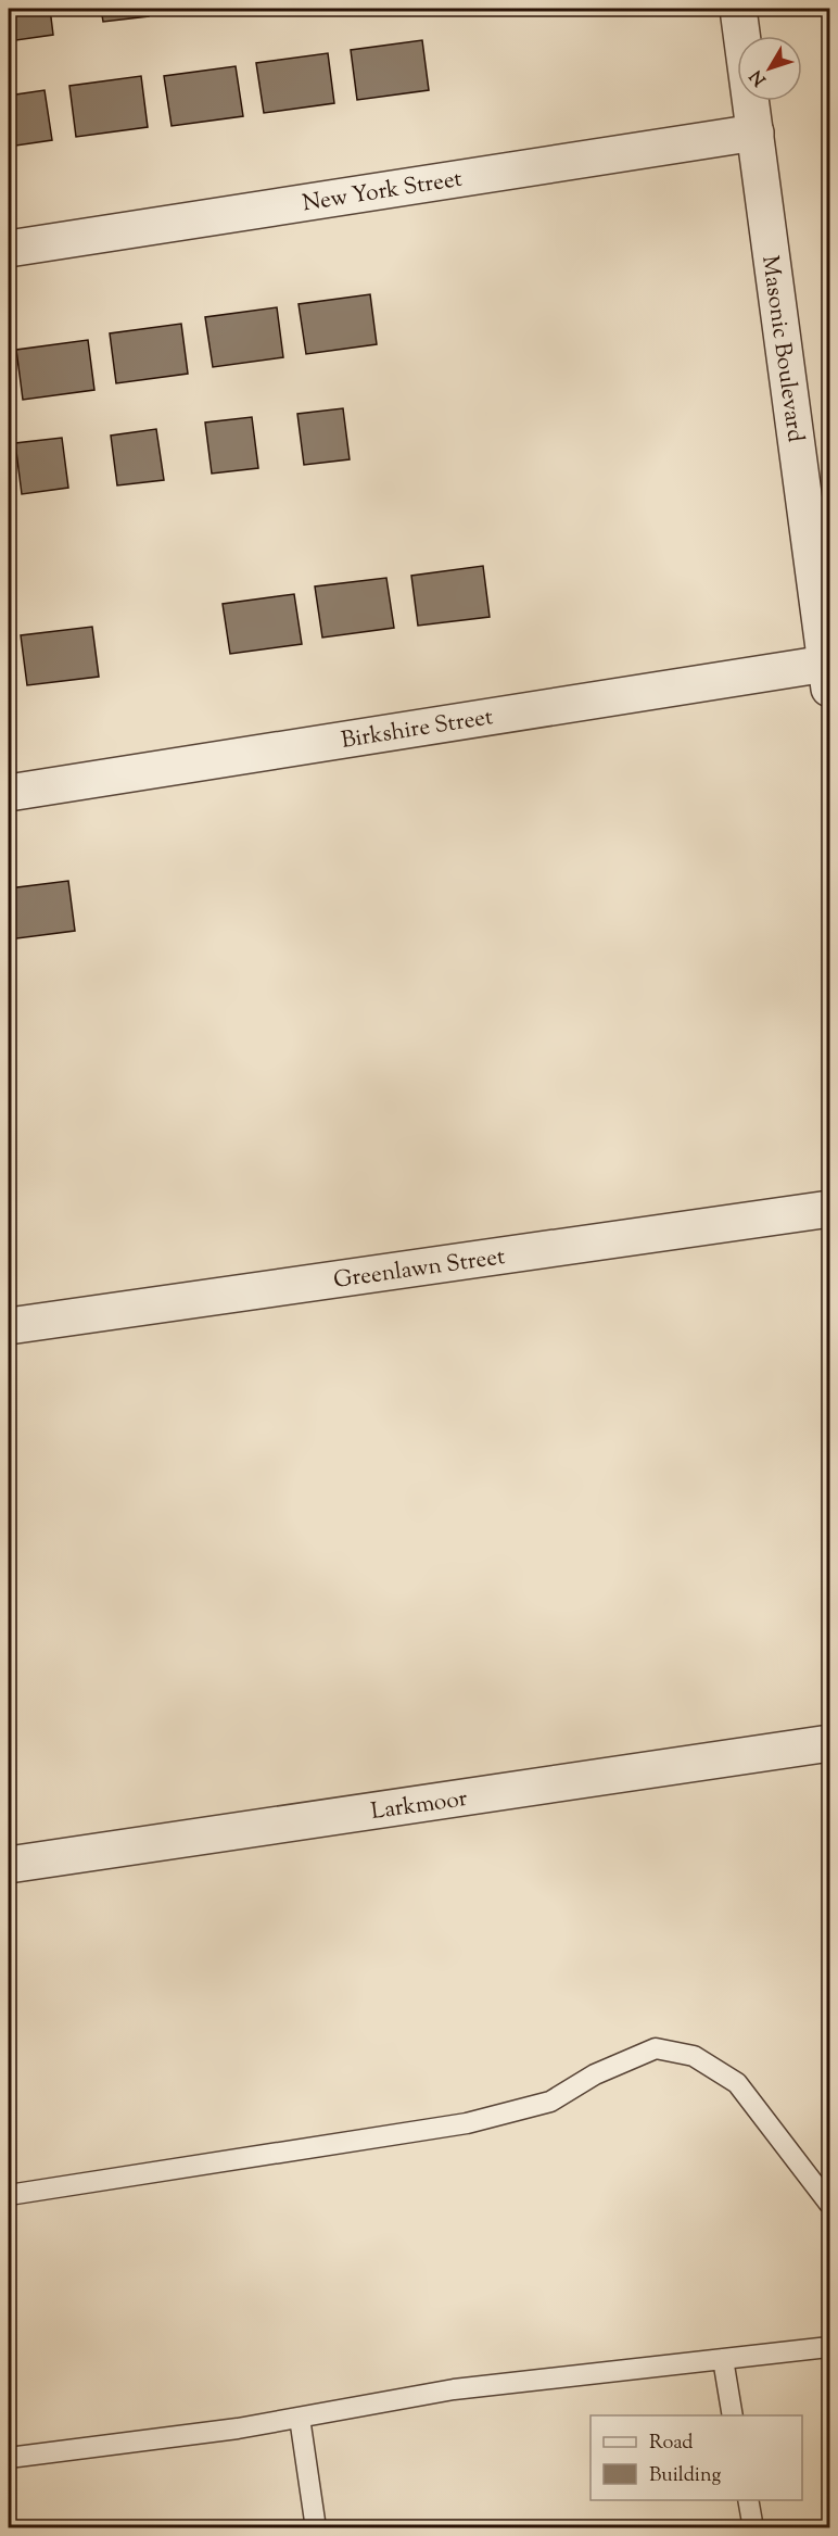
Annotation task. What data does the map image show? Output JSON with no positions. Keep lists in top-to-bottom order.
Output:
{
  "streets": {
    "street": [
      "New York Street",
      "Masonic Boulevard",
      "Birkshire Street",
      "Greenlawn Street",
      "Larkmoor"
    ]
  },
  "crossings": [
    ["New York Street", "Masonic Boulevard"],
    ["Masonic Boulevard", "Birkshire Street"]
  ],
  "legend": ["Road", "Building"],
  "north": "bottom left"
}
